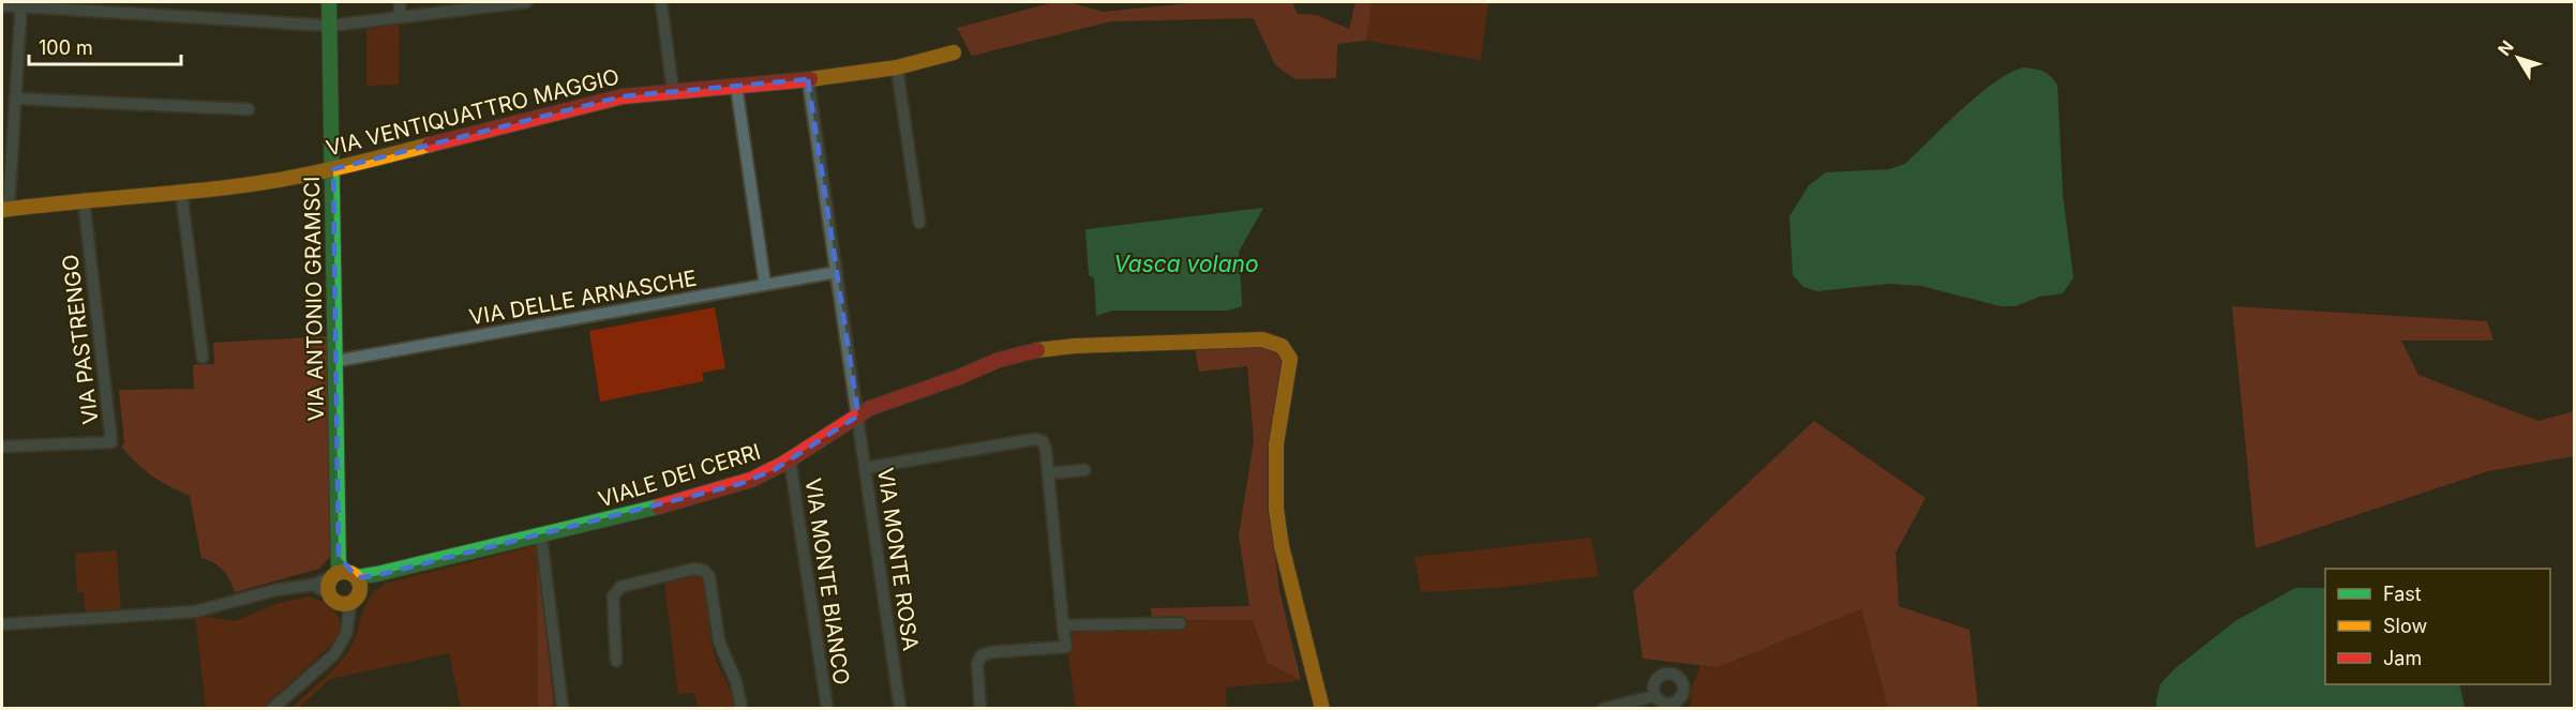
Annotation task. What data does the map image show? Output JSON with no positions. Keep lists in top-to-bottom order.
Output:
{
  "streets": {
    "street": [
      "VIA VENTIQUATTRO MAGGIO",
      "VIA DELLE ARNASCHE",
      "VIA ANTONIO GRAMSCI",
      "VIA PASTRENGO",
      "VIALE DEI CERRI",
      "VIA MONTE ROSA",
      "VIA MONTE BIANCO"
    ]
  },
  "crossings": [
    ["VIA VENTIQUATTRO MAGGIO", "VIA ANTONIO GRAMSCI"],
    ["VIA VENTIQUATTRO MAGGIO", "VIA PASTRENGO"],
    ["VIA VENTIQUATTRO MAGGIO", "VIA MONTE ROSA"],
    ["VIA DELLE ARNASCHE", "VIA ANTONIO GRAMSCI"],
    ["VIA DELLE ARNASCHE", "VIA MONTE ROSA"],
    ["VIA ANTONIO GRAMSCI", "VIALE DEI CERRI"],
    ["VIALE DEI CERRI", "VIA MONTE ROSA"],
    ["VIALE DEI CERRI", "VIA MONTE BIANCO"]
  ],
  "water": ["Vasca volano"],
  "legend": ["Fast", "Slow", "Jam"],
  "scale_bar": "100 m",
  "north": "top left"
}
